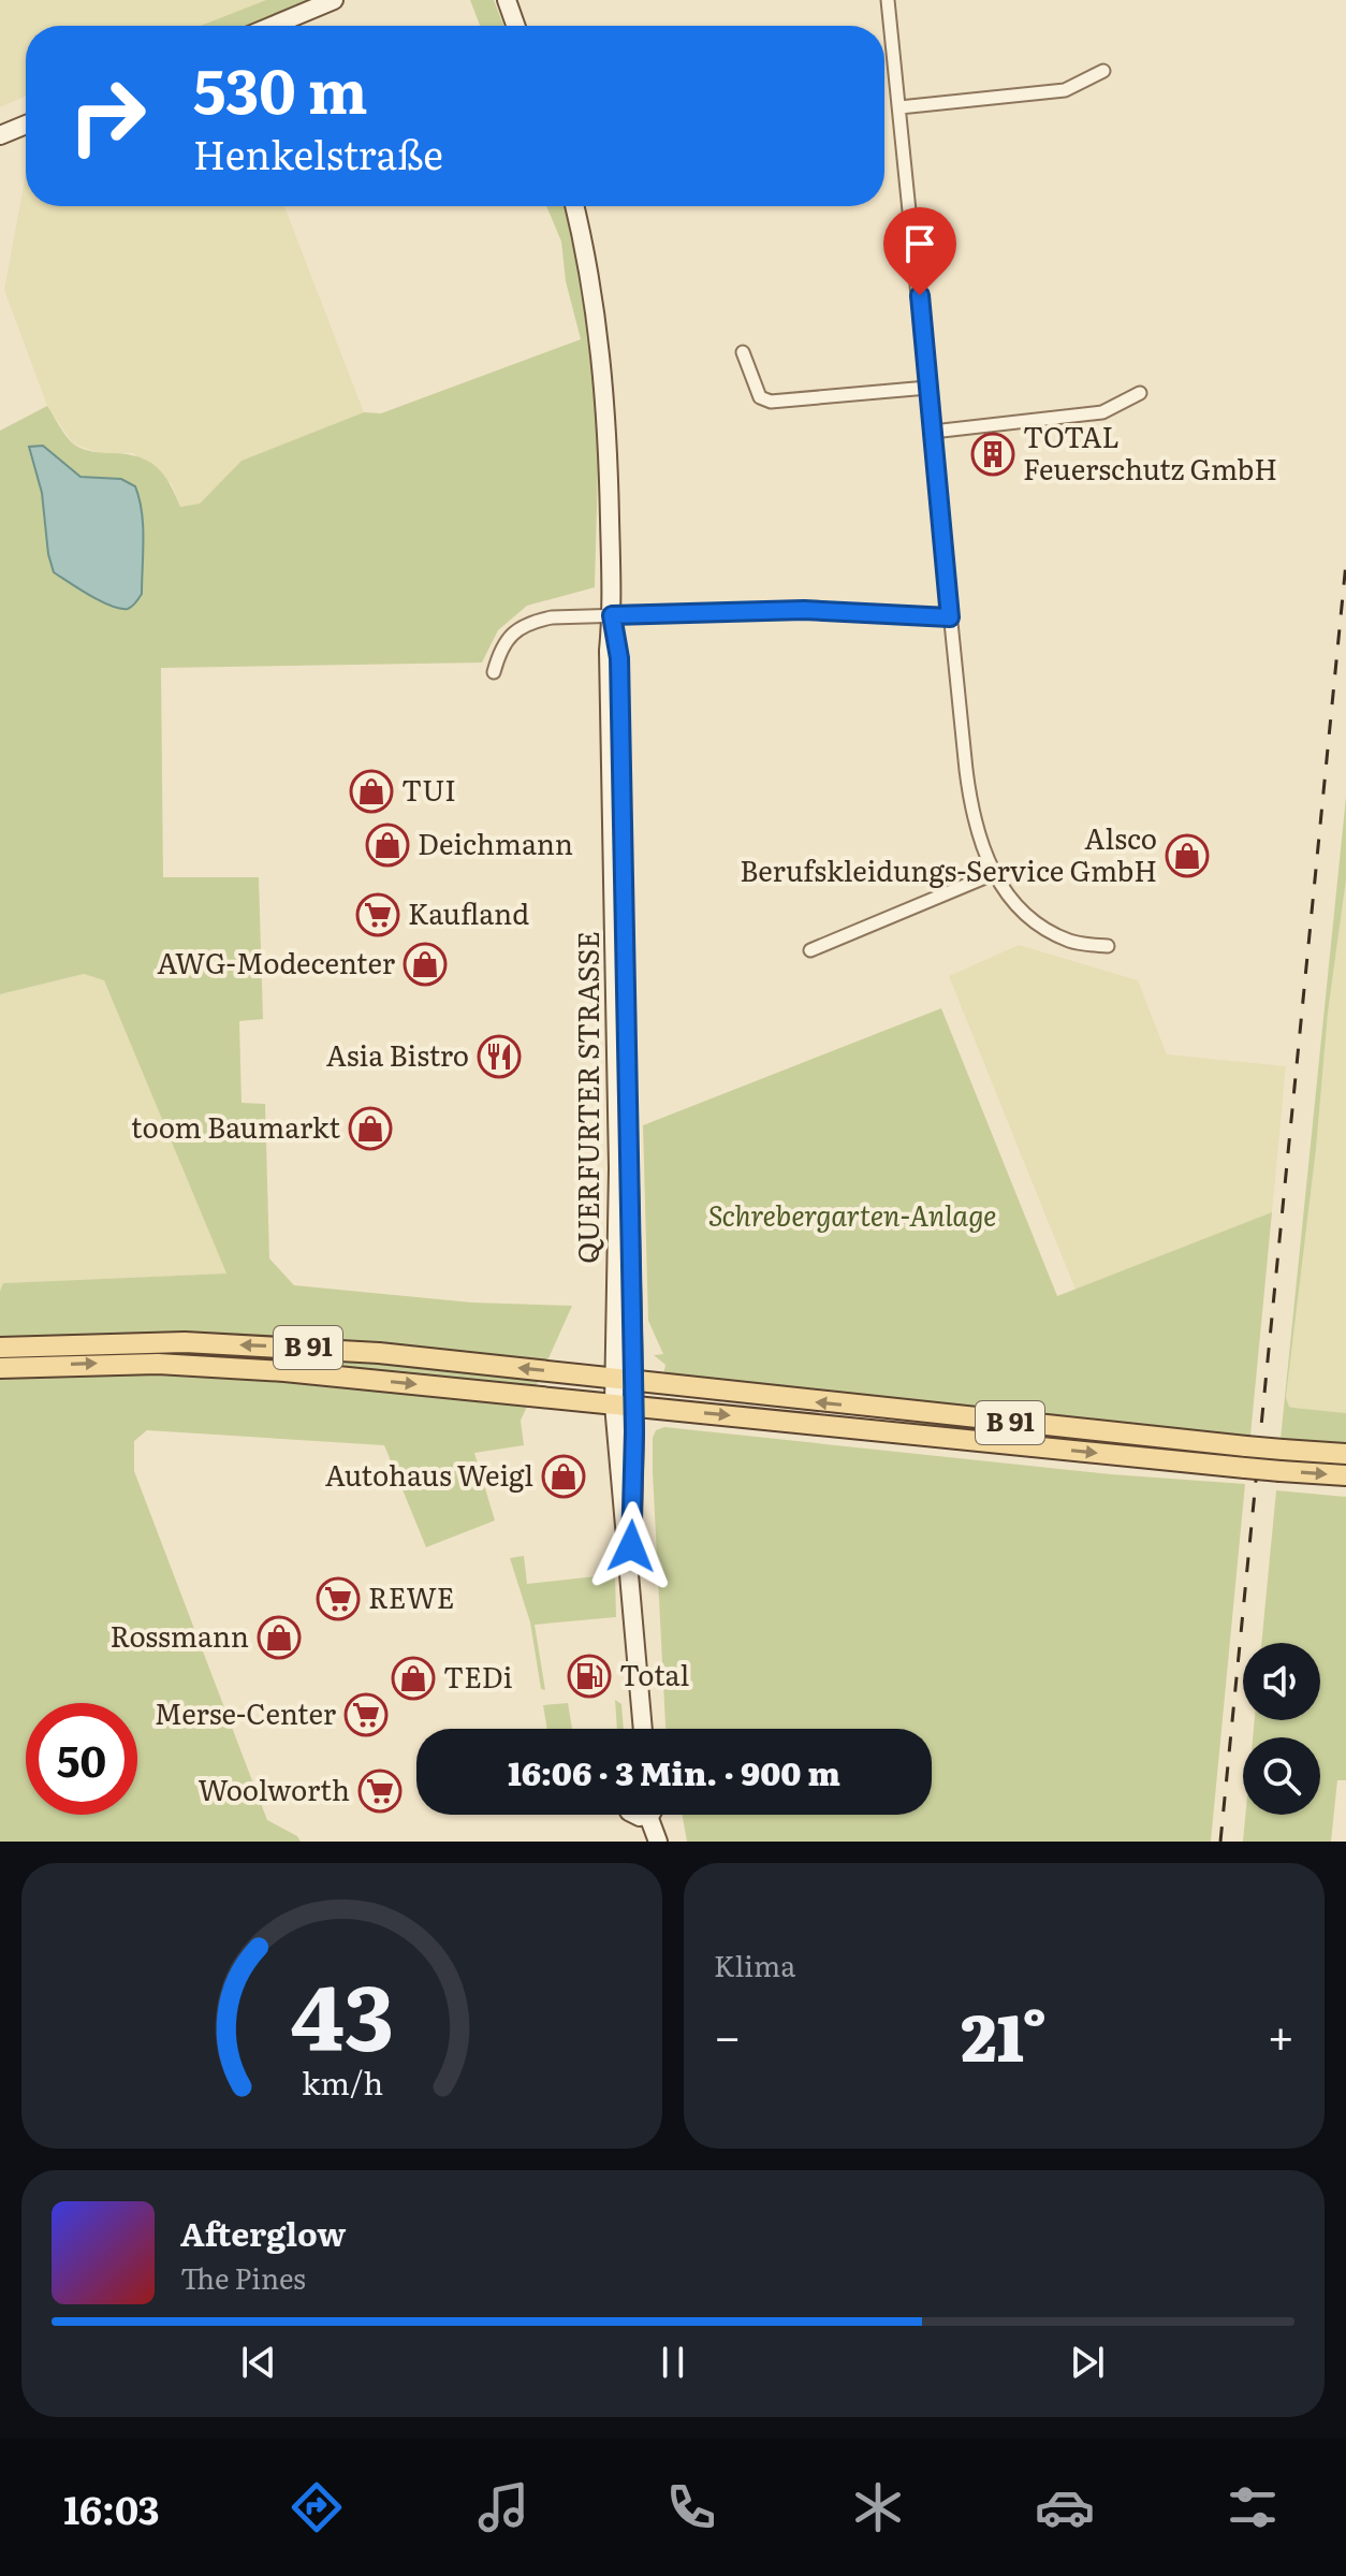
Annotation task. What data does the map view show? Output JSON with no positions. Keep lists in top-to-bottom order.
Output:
{
  "streets": {
    "main road": ["QUERFURTER STRASSE", "B 91"]
  },
  "crossings": [
    ["QUERFURTER STRASSE", "B 91"]
  ],
  "parks": ["Schrebergarten-Anlage"],
  "places": {
    "building": ["TOTAL Feuerschutz GmbH"],
    "shop": [
      "TUI",
      "Deichmann",
      "Alsco Berufskleidungs-Service GmbH",
      "AWG-Modecenter",
      "toom Baumarkt",
      "Autohaus Weigl",
      "Rossmann",
      "TEDi"
    ],
    "supermarket": [
      "Kaufland",
      "REWE",
      "Merse-Center",
      "Woolworth"
    ],
    "restaurant": ["Asia Bistro"],
    "fuel station": ["Total"]
  },
  "page": {
    "turn": ["530 m", "Henkelstraße"],
    "limit": "50",
    "trip": "16:06 · 3 Min. · 900 m",
    "tile": "Klima",
    "heat": ["−", "21°", "+"],
    "song": ["Afterglow", "The Pines"],
    "tabs": "16:03",
    "gauge": ["43", "km/h"]
  }
}
